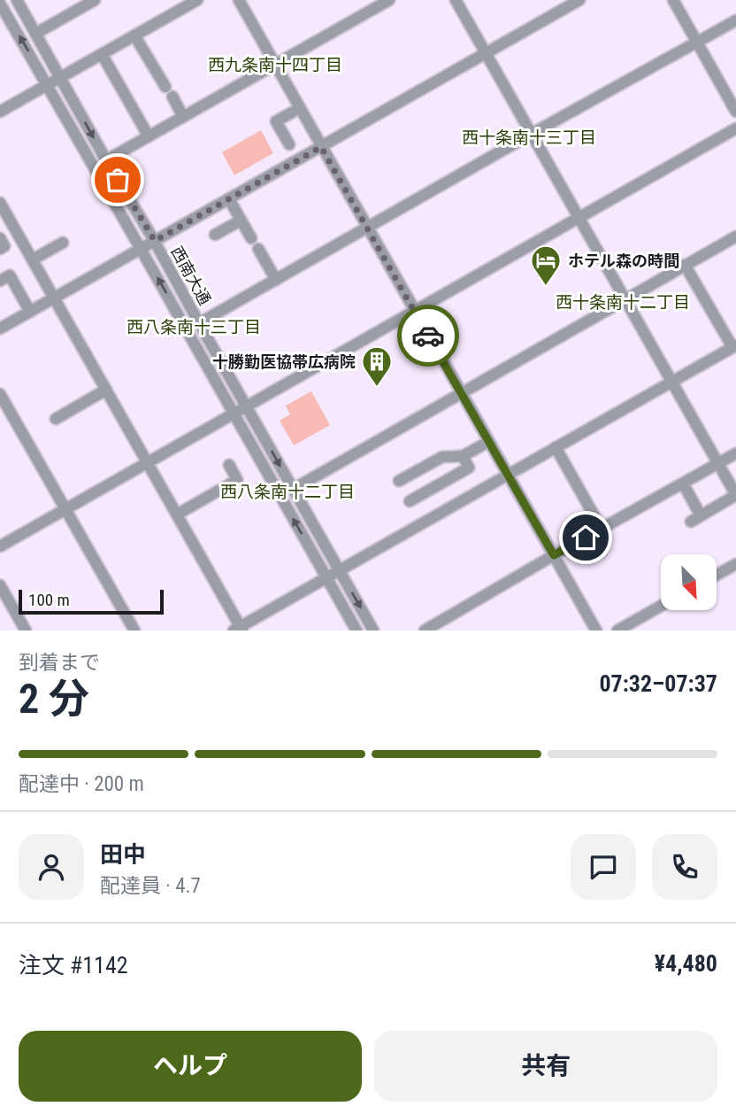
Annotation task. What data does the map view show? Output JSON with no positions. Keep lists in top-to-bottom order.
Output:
{
  "streets": {
    "street": ["西南大通"]
  },
  "districts": [
    "西九条南十四丁目",
    "西十条南十三丁目",
    "西十条南十二丁目",
    "西八条南十三丁目",
    "西八条南十二丁目"
  ],
  "places": {
    "hotel": ["ホテル森の時間"],
    "building": ["十勝勤医協帯広病院"]
  },
  "scale_bar": "100 m",
  "north": "bottom right",
  "page": {
    "scale": "100 m",
    "heading": ["2 分", "到着まで", "07:32–07:37"],
    "panel": [
      "田中",
      "配達員 · 4.7",
      "注文 #1142",
      "¥4,480"
    ],
    "bar": "配達中 · 200 m",
    "buttons": ["ヘルプ", "共有"]
  }
}
